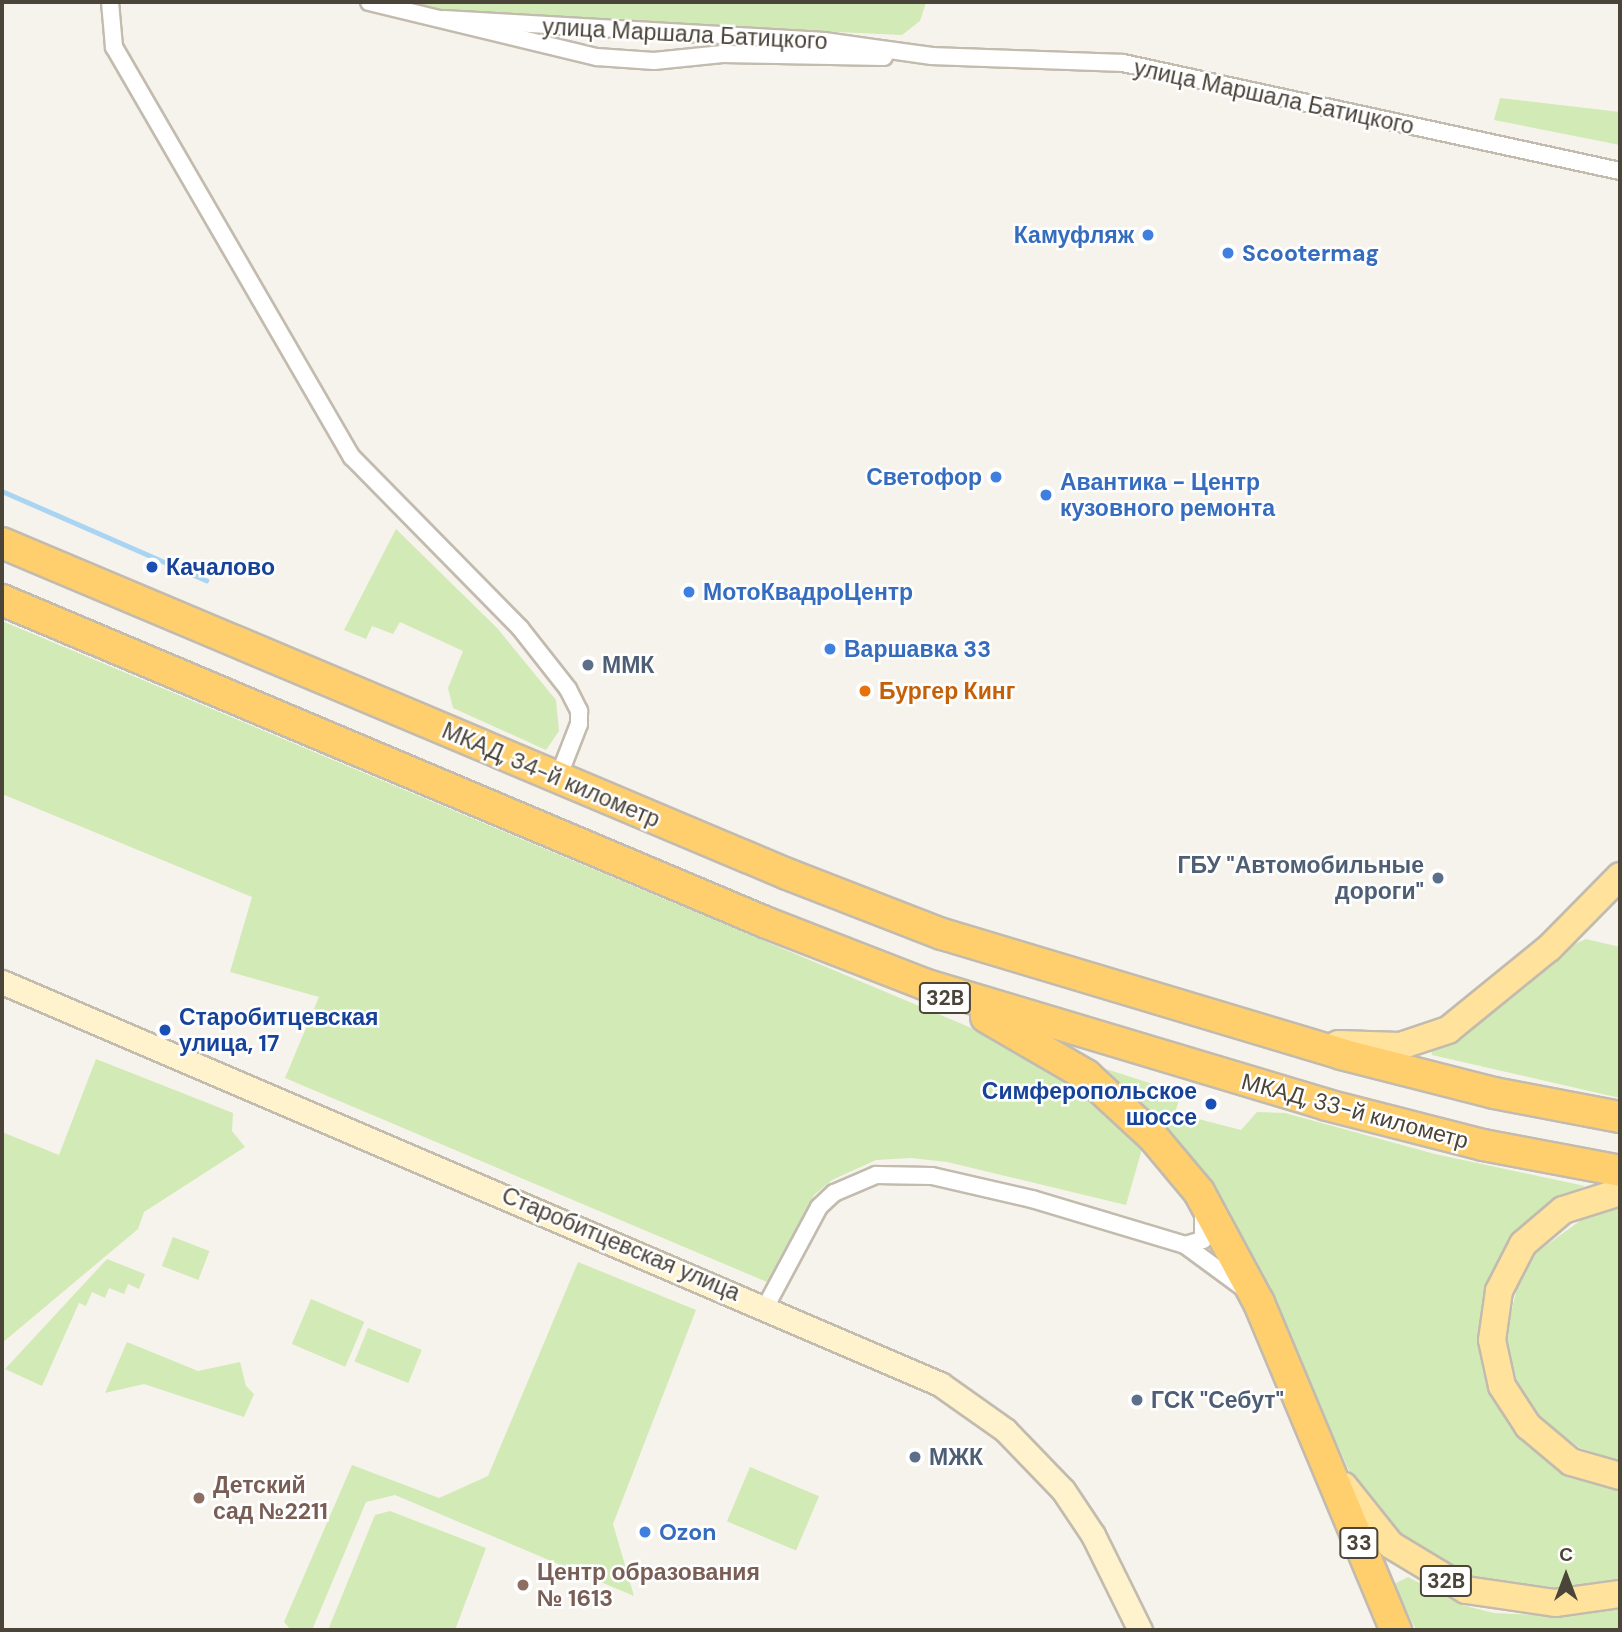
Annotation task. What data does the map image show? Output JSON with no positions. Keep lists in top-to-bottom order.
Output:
{
  "streets": {
    "highway": [
      "МКАД, 34-й километр",
      "32B",
      "МКАД, 33-й километр",
      "33"
    ],
    "street": ["улица Маршала Батицкого", "Старобитцевская улица"]
  },
  "crossings": [
    ["32B", "МКАД, 33-й километр"],
    ["32B", "33"]
  ],
  "places": [
    "Камуфляж",
    "Scootermag",
    "Светофор",
    "Авантика - Центр кузовного ремонта",
    "Качалово",
    "МотоКвадроЦентр",
    "Варшавка 33",
    "ММК",
    "Бургер Кинг",
    "ГБУ \"Автомобильные дороги\"",
    "Старобитцевская улица, 17",
    "Симферопольское шоссе",
    "ГСК \"Себут\"",
    "МЖК",
    "Детский сад №2211",
    "Ozon",
    "Центр образования № 1613"
  ],
  "north": "top"
}
